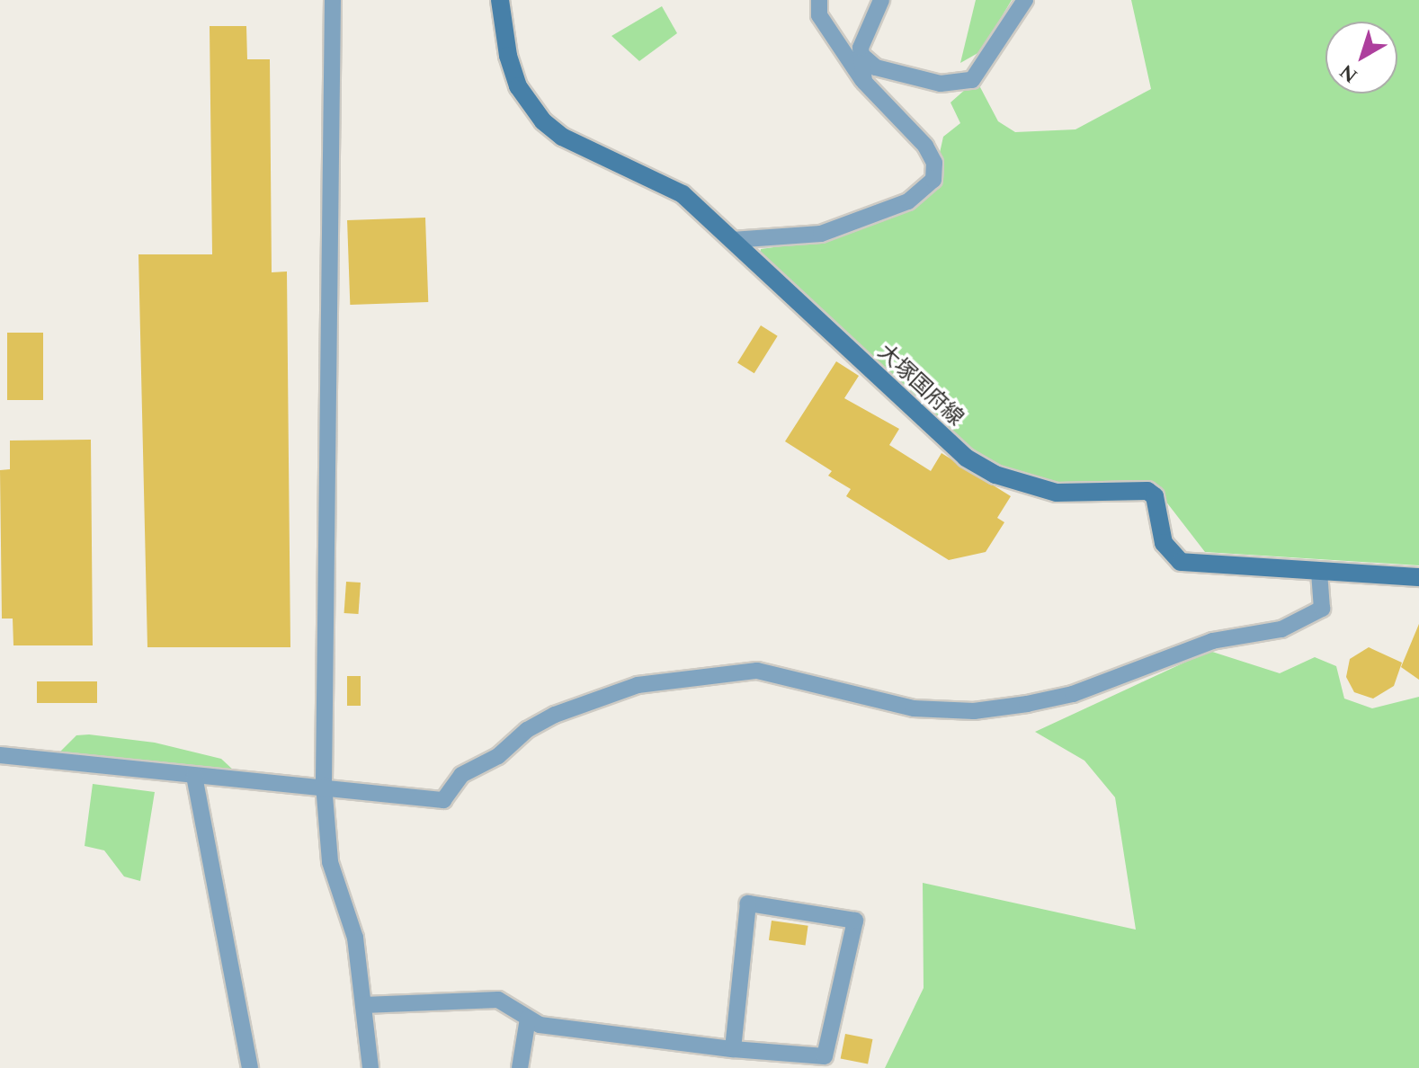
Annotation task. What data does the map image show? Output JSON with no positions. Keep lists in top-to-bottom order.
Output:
{
  "streets": {
    "main road": ["大塚国府線"]
  },
  "north": "bottom left"
}
